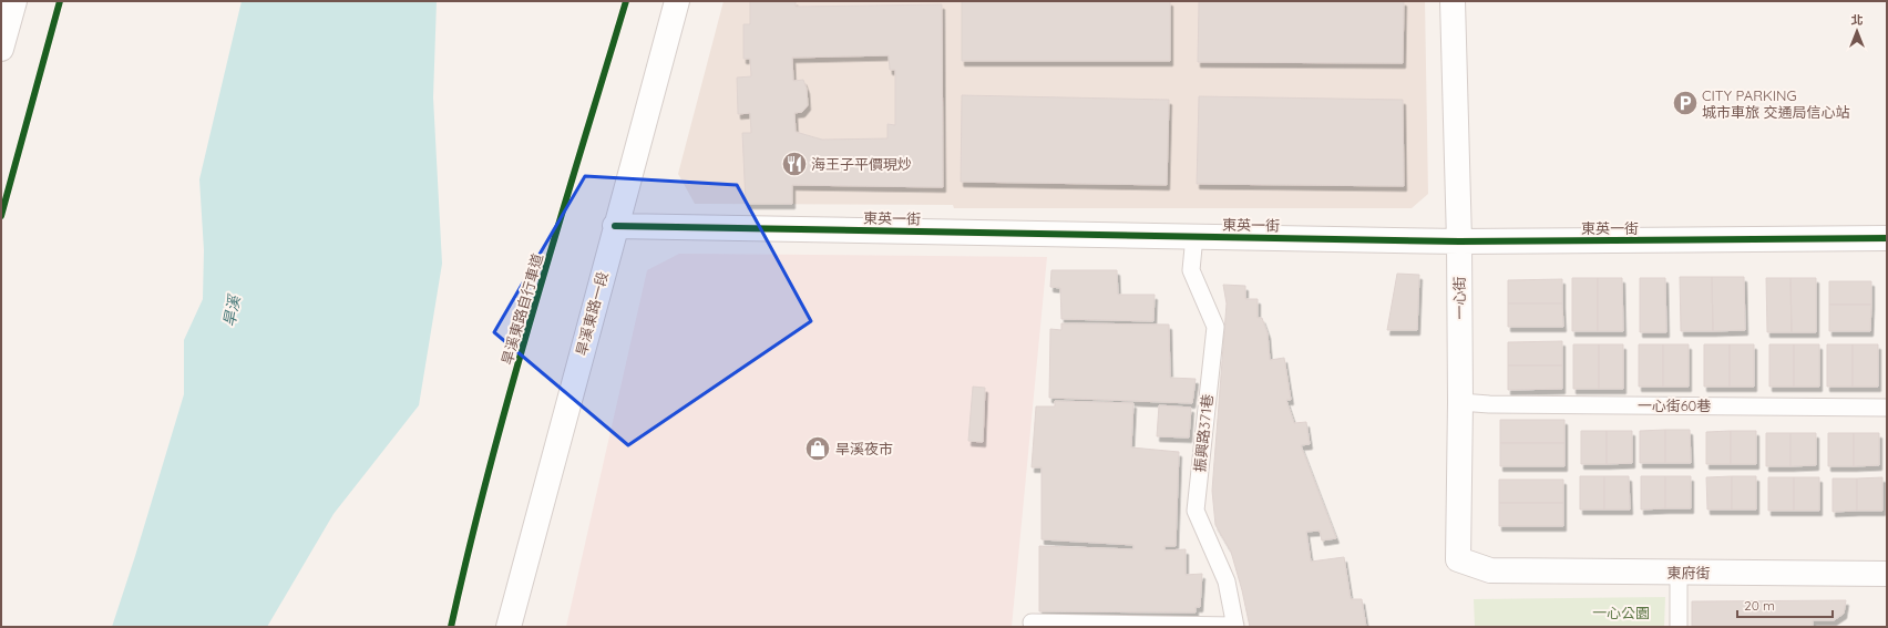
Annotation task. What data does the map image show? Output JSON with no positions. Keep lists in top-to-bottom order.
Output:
{
  "streets": {
    "street": [
      "東英一街",
      "一心街",
      "旱溪東路一段",
      "東府街"
    ],
    "lane": ["一心街60巷", "振興路371巷"],
    "cycle path": ["旱溪東路自行車道"]
  },
  "crossings": [
    ["東英一街", "一心街"],
    ["東英一街", "旱溪東路一段"],
    ["東英一街", "振興路371巷"],
    ["一心街", "一心街60巷"],
    ["一心街", "東府街"]
  ],
  "water": ["旱溪"],
  "parks": ["一心公園"],
  "places": {
    "parking": ["CITY PARKING 城市車旅 交通局信心站"],
    "restaurant": ["海王子平價現炒"],
    "shop": ["旱溪夜市"]
  },
  "scale_bar": "20 m",
  "north": "top"
}
